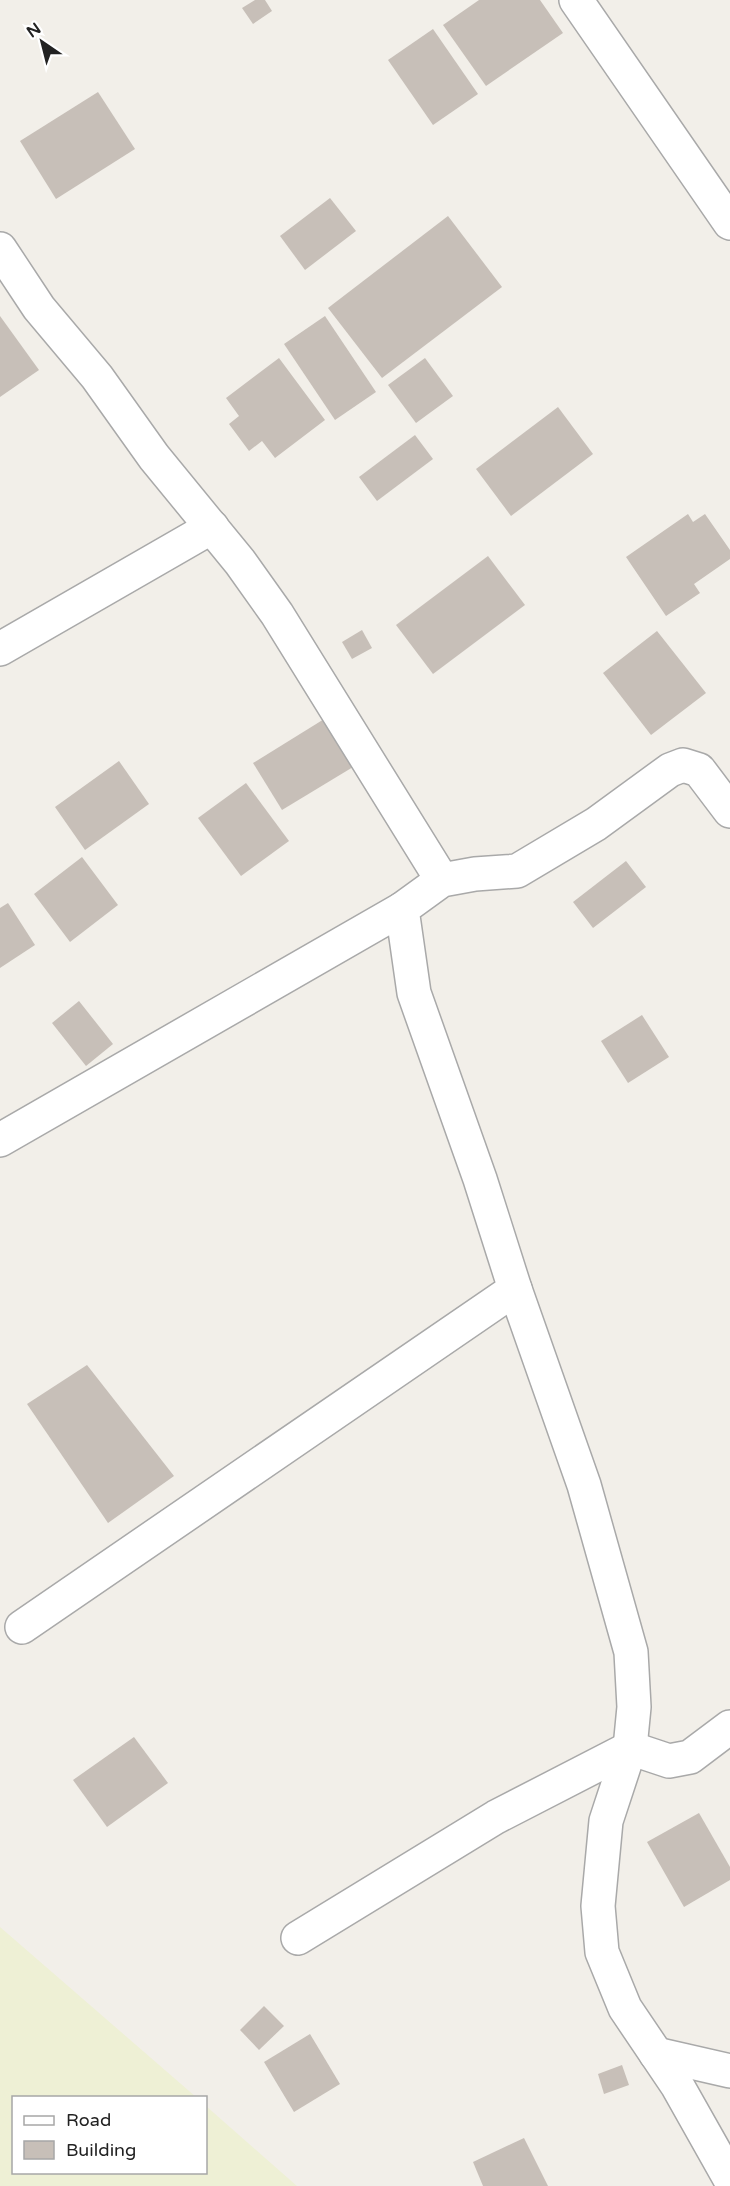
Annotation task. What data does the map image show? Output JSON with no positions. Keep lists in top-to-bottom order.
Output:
{
  "legend": ["Road", "Building"],
  "north": "top left"
}
